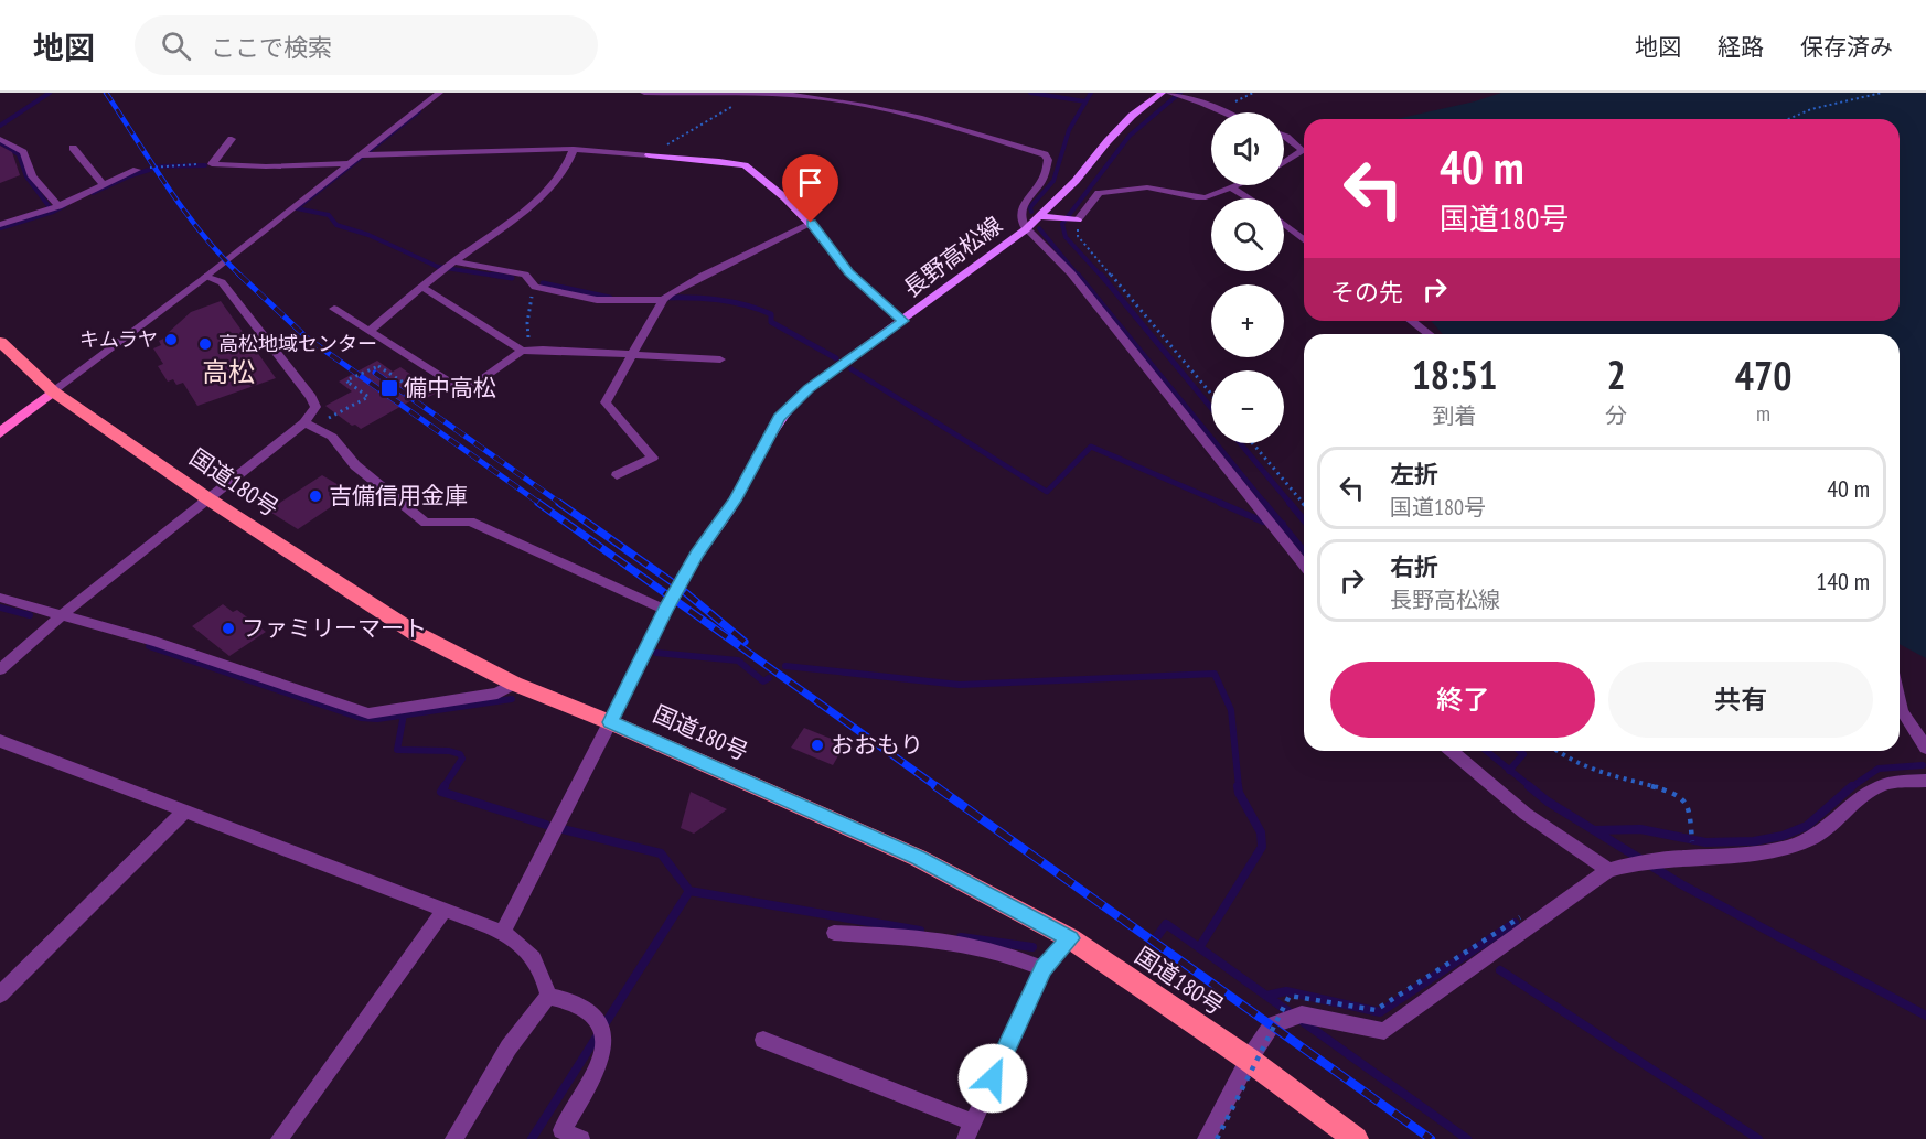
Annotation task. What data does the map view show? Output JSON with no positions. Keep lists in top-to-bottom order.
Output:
{
  "streets": {
    "highway": ["国道180号"],
    "main road": ["長野高松線"]
  },
  "crossings": [
    ["長野高松線", "国道180号"]
  ],
  "districts": ["高松"],
  "places": {
    "other": [
      "キムラヤ",
      "高松地域センター",
      "吉備信用金庫",
      "ファミリーマート",
      "おおもり"
    ],
    "transit": ["備中高松"]
  },
  "page": {
    "header": "地図",
    "search": "ここで検索",
    "nav": ["地図", "経路", "保存済み"],
    "map_buttons": ["+", "−"],
    "turn": ["40 m", "国道180号"],
    "then": "その先",
    "eta": [
      "18:51",
      "到着",
      "2",
      "分",
      "470",
      "m"
    ],
    "list": [
      {
        "name": "左折",
        "note": "国道180号",
        "value": "40 m"
      },
      {
        "name": "右折",
        "note": "長野高松線",
        "value": "140 m"
      }
    ],
    "buttons": ["終了", "共有"]
  }
}
